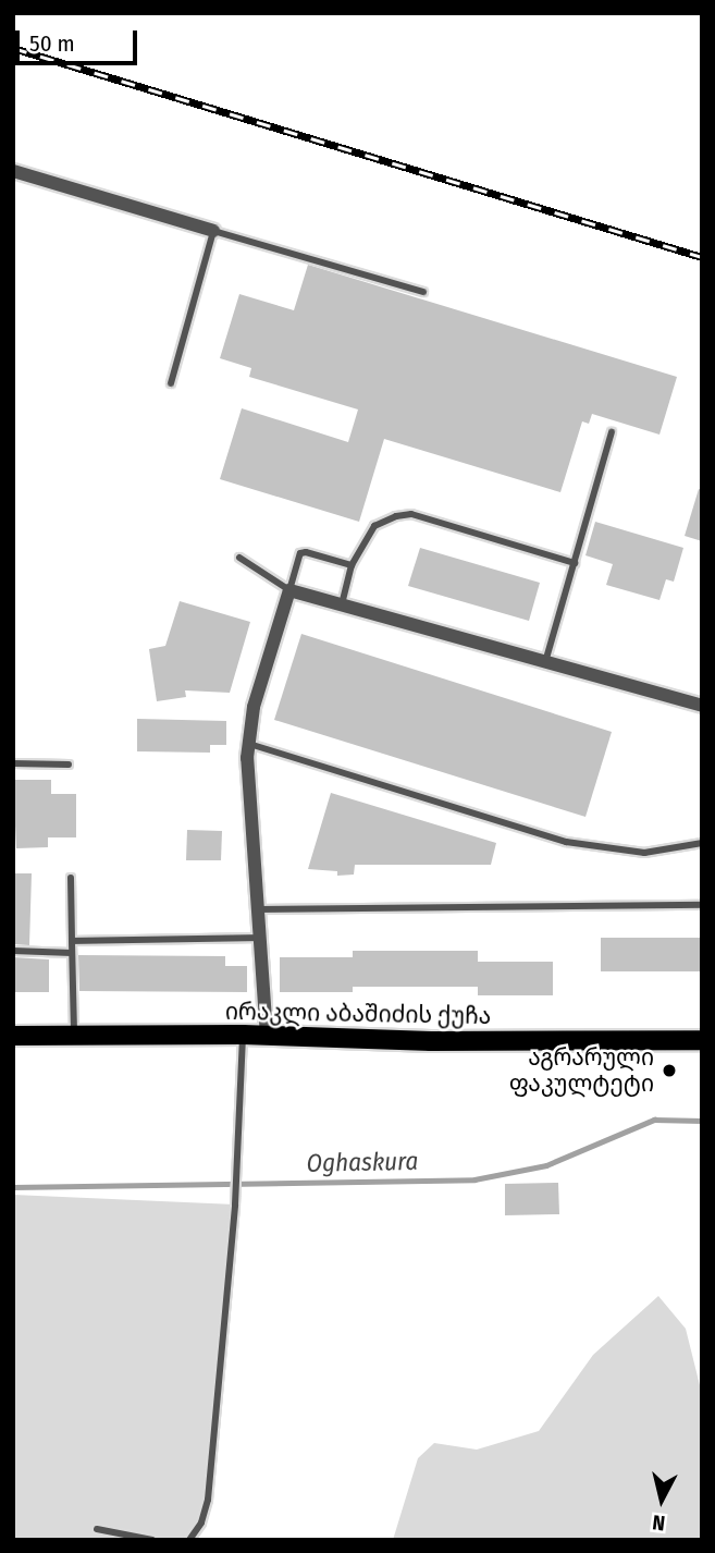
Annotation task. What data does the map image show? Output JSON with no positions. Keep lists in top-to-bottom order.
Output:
{
  "streets": {
    "main road": ["ირაკლი აბაშიძის ქუჩა"]
  },
  "water": ["Oghaskura"],
  "places": ["აგრარული ფაკულტეტი"],
  "scale_bar": "50 m",
  "north": "bottom"
}
